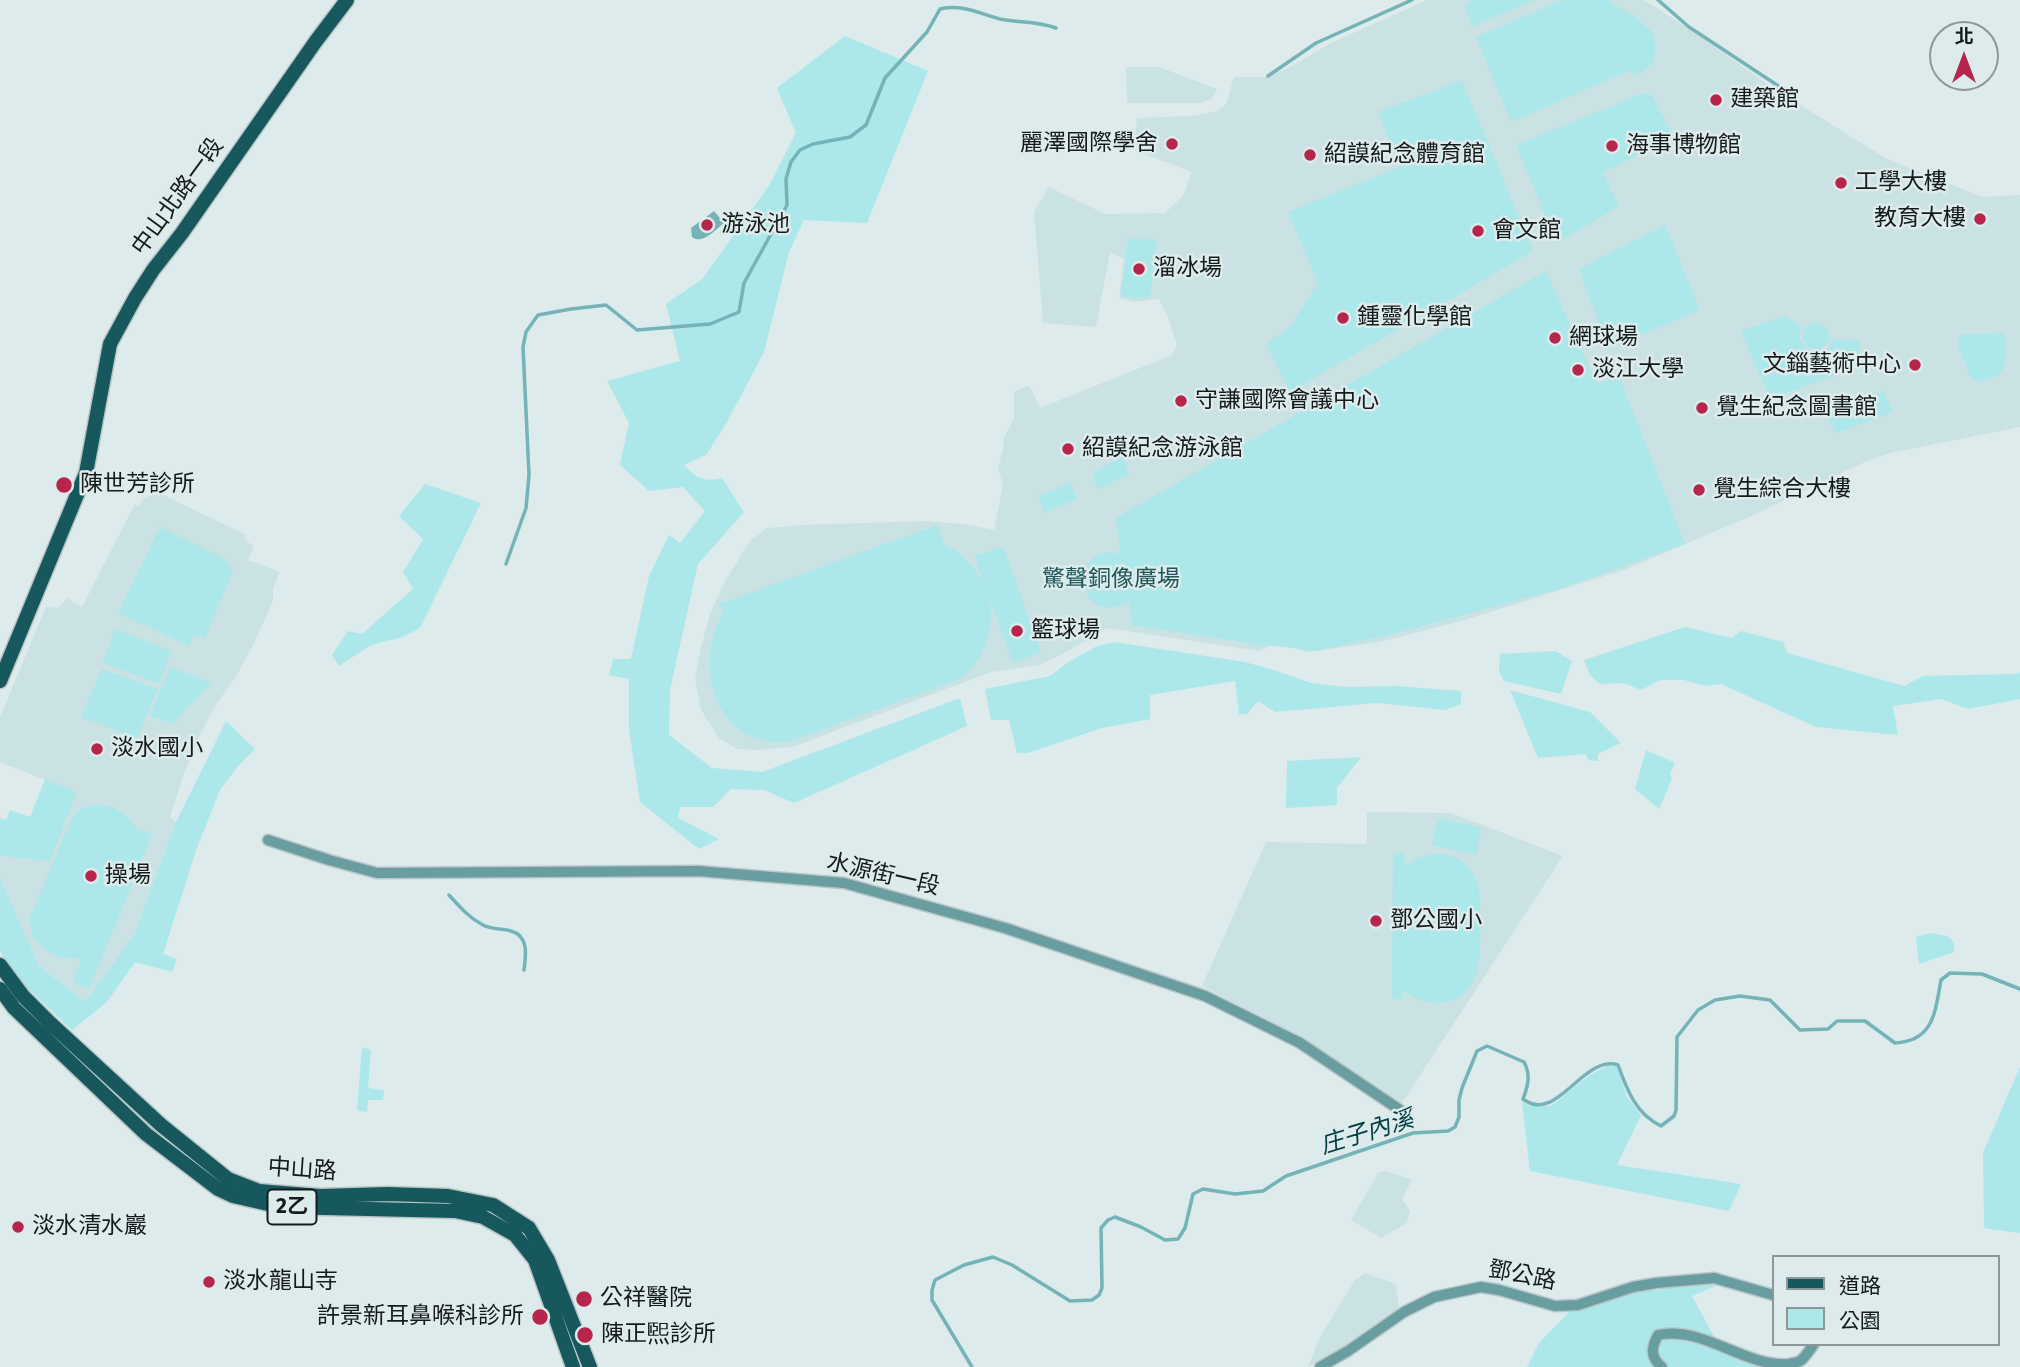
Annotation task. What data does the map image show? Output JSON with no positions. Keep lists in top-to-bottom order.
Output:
{
  "streets": {
    "main road": ["中山北路一段", "中山路", "2乙"],
    "street": ["水源街一段", "鄧公路"]
  },
  "water": ["庄子內溪"],
  "parks": ["驚聲銅像廣場"],
  "places": [
    "建築館",
    "麗澤國際學舍",
    "海事博物館",
    "紹謨紀念體育館",
    "工學大樓",
    "教育大樓",
    "游泳池",
    "會文館",
    "溜冰場",
    "鍾靈化學館",
    "網球場",
    "文錙藝術中心",
    "淡江大學",
    "守謙國際會議中心",
    "覺生紀念圖書館",
    "紹謨紀念游泳館",
    "陳世芳診所",
    "覺生綜合大樓",
    "籃球場",
    "淡水國小",
    "操場",
    "鄧公國小",
    "淡水清水巖",
    "淡水龍山寺",
    "公祥醫院",
    "許景新耳鼻喉科診所",
    "陳正煕診所"
  ],
  "legend": ["道路", "公園"],
  "north": "top"
}
